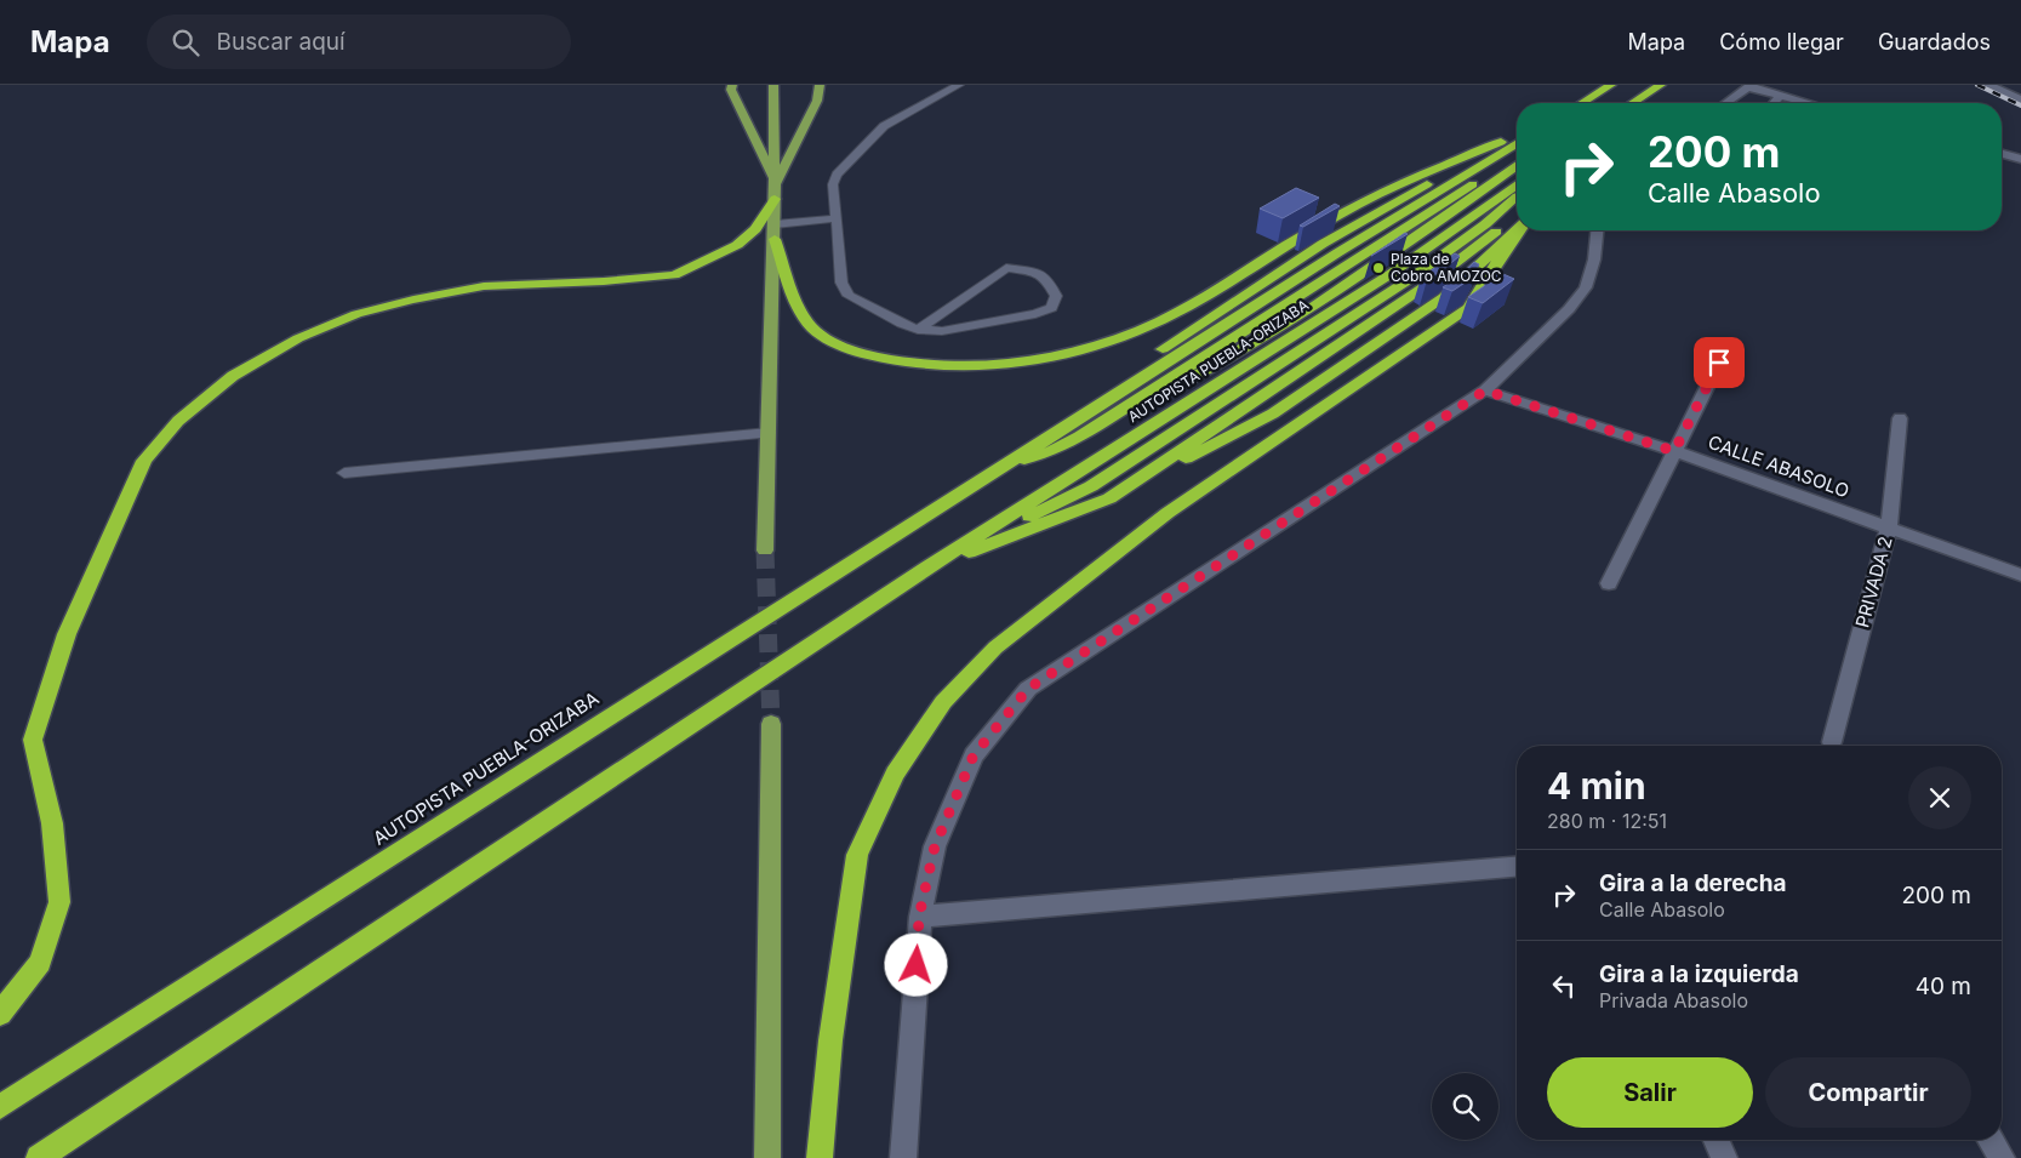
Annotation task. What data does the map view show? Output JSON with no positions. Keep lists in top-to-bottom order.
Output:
{
  "streets": {
    "highway": ["AUTOPISTA PUEBLA-ORIZABA"],
    "street": ["CALLE ABASOLO", "PRIVADA 2"]
  },
  "crossings": [
    ["CALLE ABASOLO", "PRIVADA 2"]
  ],
  "places": ["Plaza de Cobro AMOZOC"],
  "page": {
    "header": "Mapa",
    "search": "Buscar aquí",
    "nav": ["Mapa", "Cómo llegar", "Guardados"],
    "turn": ["200 m", "Calle Abasolo"],
    "heading": ["4 min", "280 m · 12:51"],
    "list": [
      {
        "name": "Gira a la derecha",
        "note": "Calle Abasolo",
        "value": "200 m"
      },
      {
        "name": "Gira a la izquierda",
        "note": "Privada Abasolo",
        "value": "40 m"
      }
    ],
    "buttons": ["Salir", "Compartir"]
  }
}
